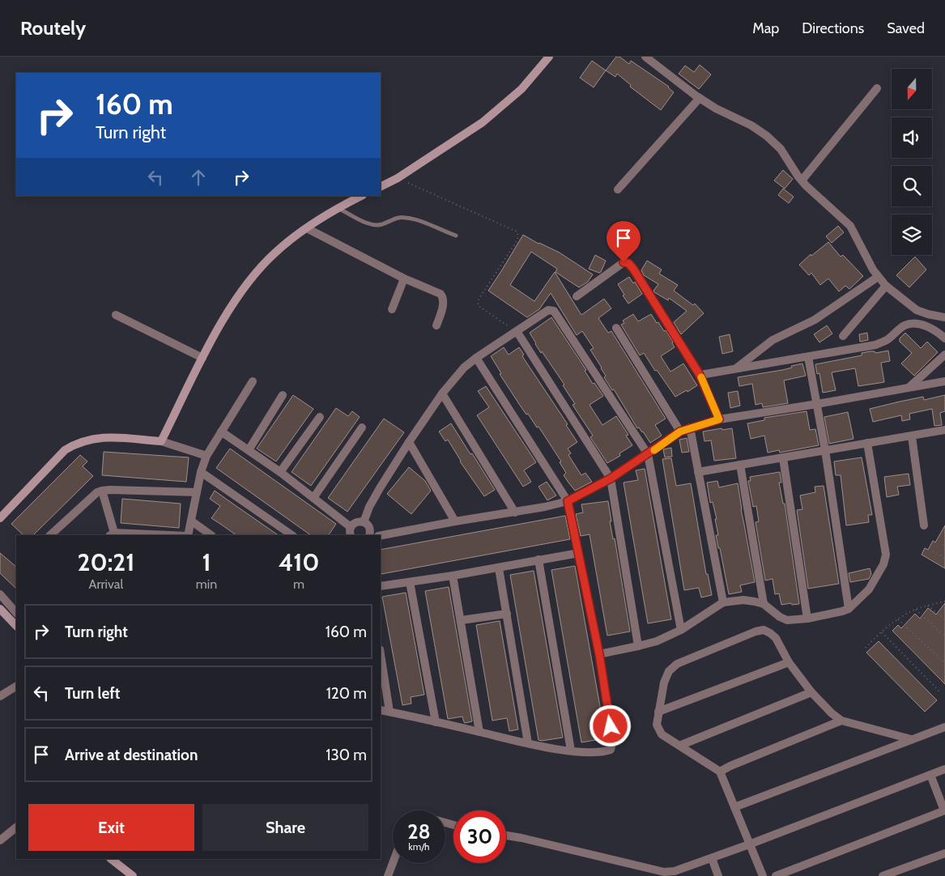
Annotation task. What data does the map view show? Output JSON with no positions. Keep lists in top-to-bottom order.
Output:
{
  "north": "bottom",
  "page": {
    "header": "Routely",
    "nav": ["Map", "Directions", "Saved"],
    "turn": ["160 m", "Turn right"],
    "eta": [
      "20:21",
      "Arrival",
      "1",
      "min",
      "410",
      "m"
    ],
    "list": [
      {
        "name": "Turn right",
        "value": "160 m"
      },
      {
        "name": "Turn left",
        "value": "120 m"
      },
      {
        "name": "Arrive at destination",
        "value": "130 m"
      }
    ],
    "buttons": ["Exit", "Share"],
    "speed": "28 km/h",
    "limit": "30"
  }
}
